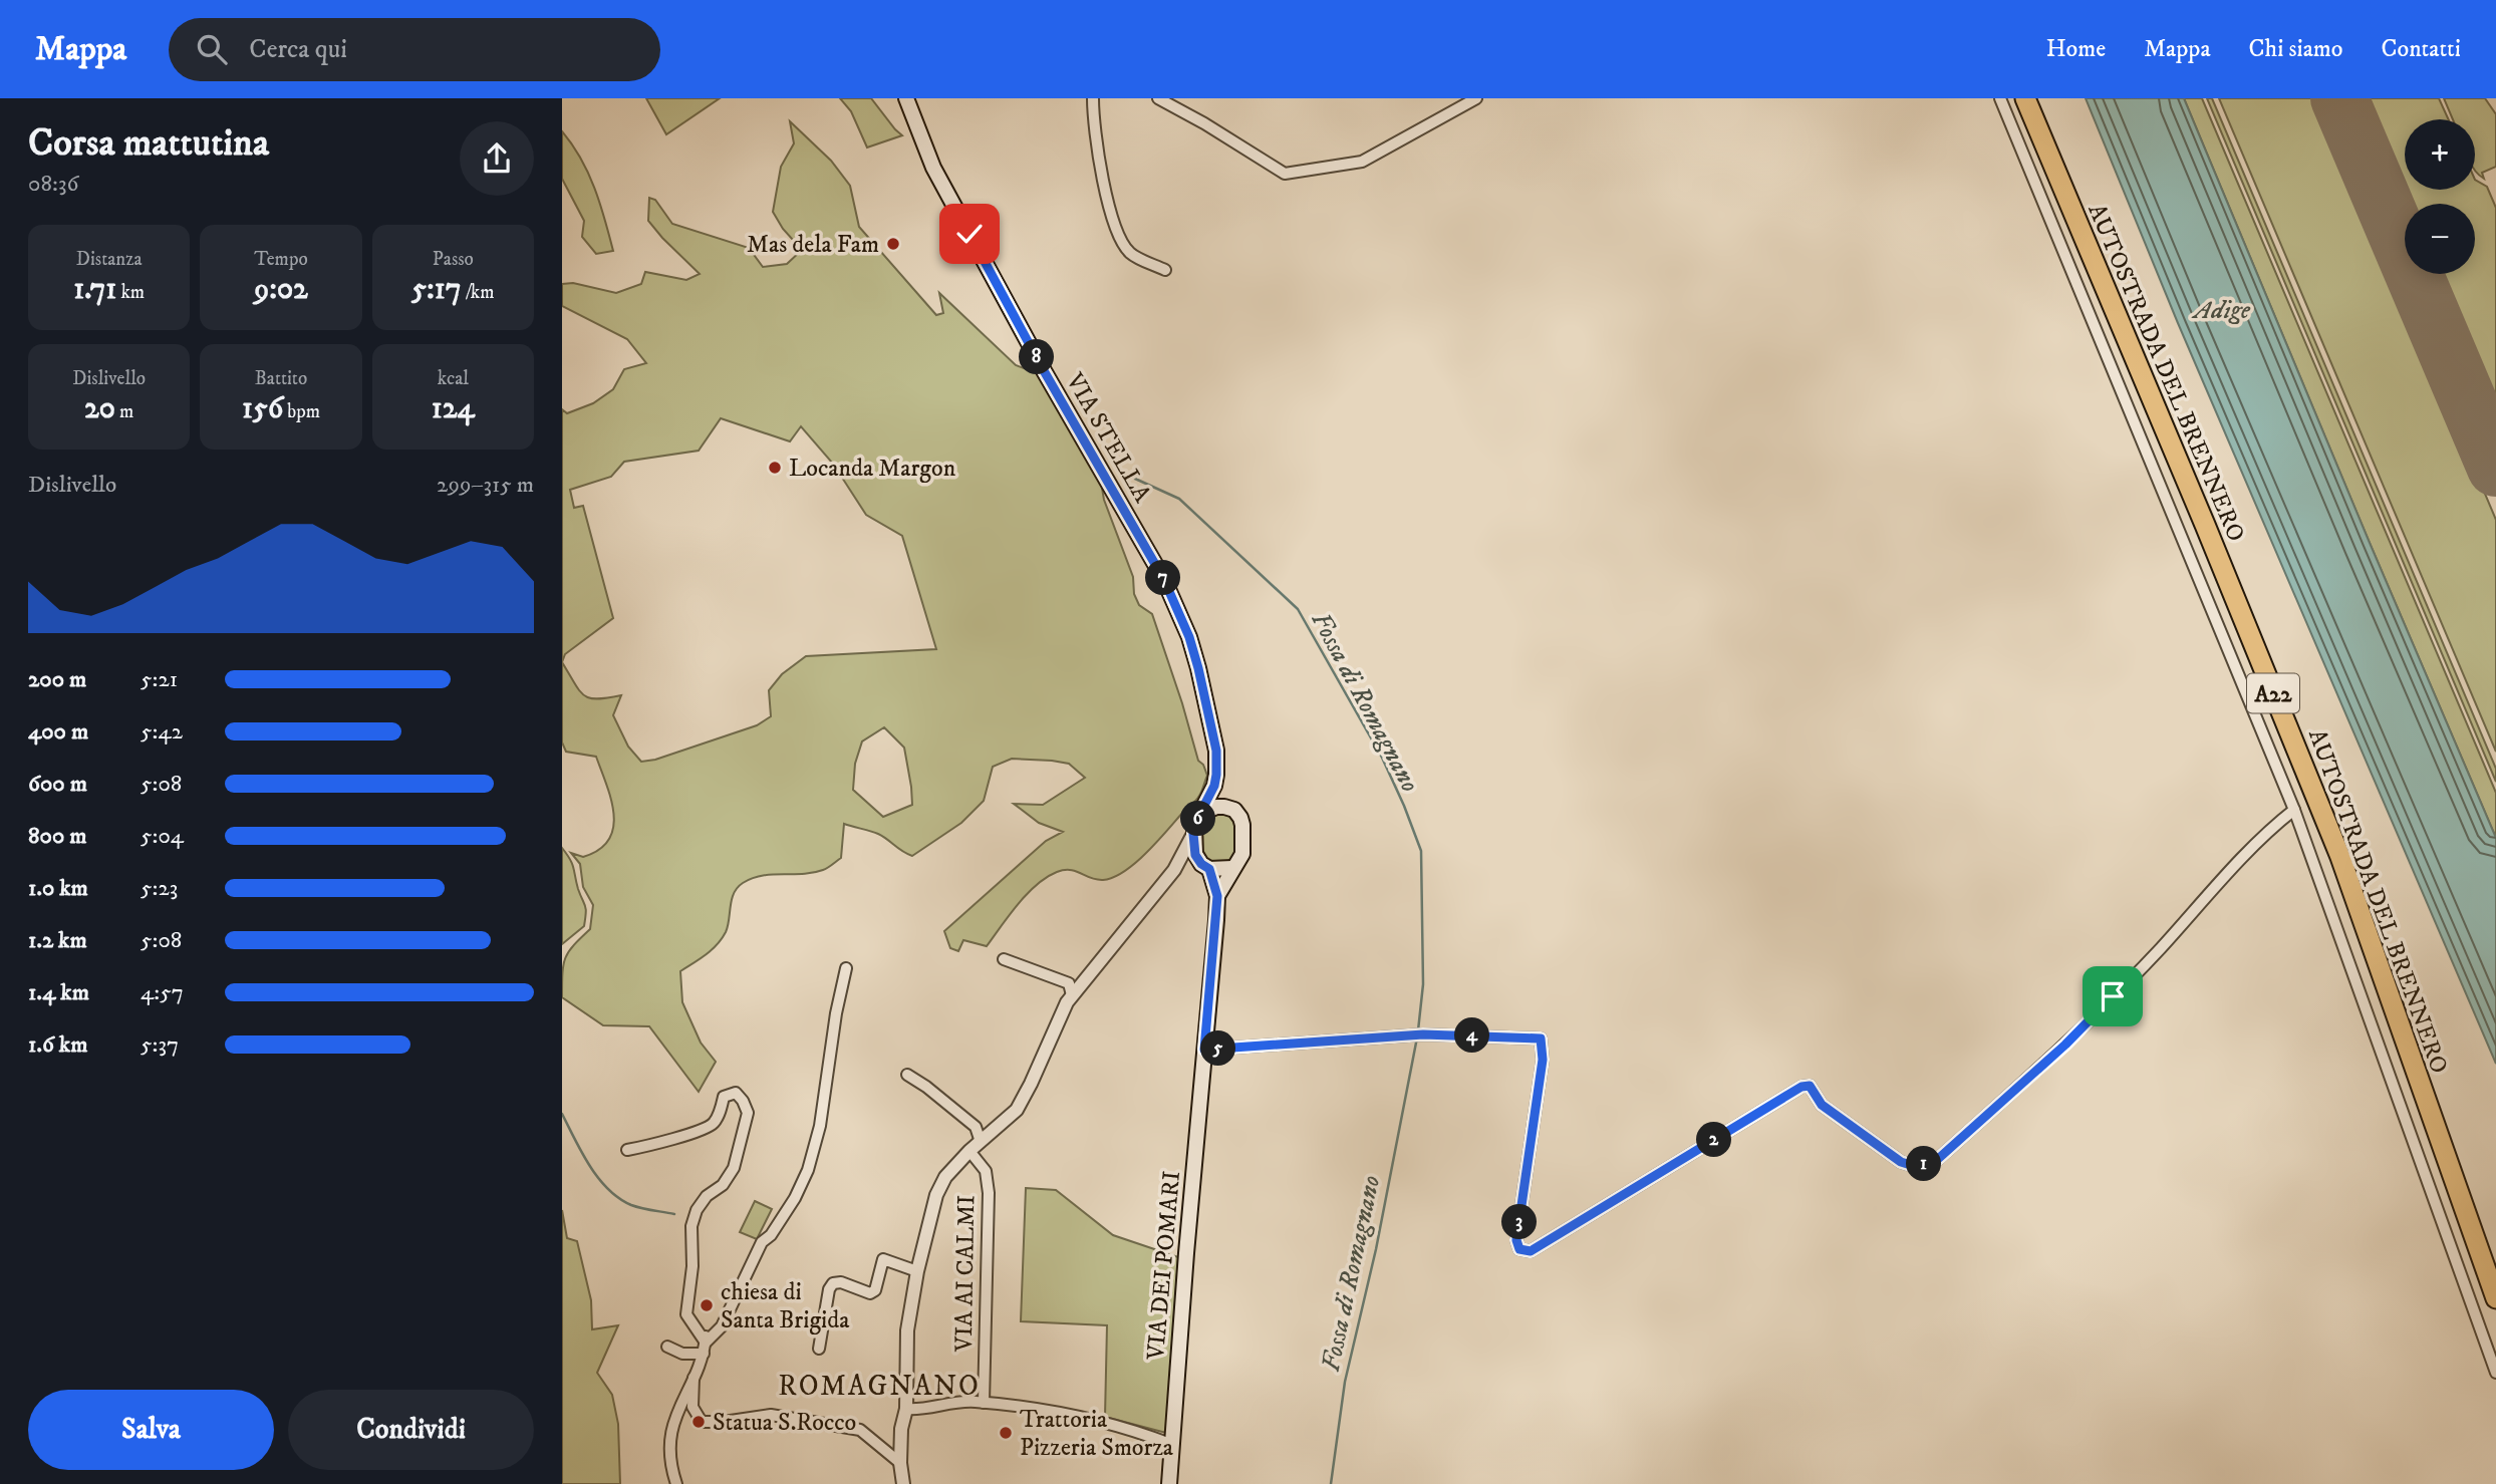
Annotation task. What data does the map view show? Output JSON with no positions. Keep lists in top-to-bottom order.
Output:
{
  "streets": {
    "highway": ["AUTOSTRADA DEL BRENNERO", "A22"],
    "main road": ["VIA STELLA", "VIA DEI POMARI"],
    "street": ["VIA AI CALMI"]
  },
  "crossings": [
    ["VIA STELLA", "VIA DEI POMARI"]
  ],
  "districts": ["ROMAGNANO"],
  "water": ["Adige", "Fossa di Romagnano"],
  "places": [
    "Mas dela Fam",
    "Locanda Margon",
    "chiesa di Santa Brigida",
    "Statua S.Rocco",
    "Trattoria Pizzeria Smorza"
  ],
  "page": {
    "header": "Mappa",
    "search": "Cerca qui",
    "nav": [
      "Home",
      "Mappa",
      "Chi siamo",
      "Contatti"
    ],
    "heading": ["Corsa mattutina", "08:36"],
    "map_buttons": ["+", "−"],
    "stats": [
      ["Distanza", "1.71 km"],
      ["Tempo", "9:02"],
      ["Passo", "5:17 /km"],
      ["Dislivello", "20 m"],
      ["Battito", "156 bpm"],
      ["kcal", "124"]
    ],
    "pins": [
      "8",
      "7",
      "6",
      "4",
      "5",
      "2",
      "1",
      "3"
    ],
    "chart": ["Dislivello", "299–315 m"],
    "list": [
      {
        "name": "200 m",
        "note": "5:21"
      },
      {
        "name": "400 m",
        "note": "5:42"
      },
      {
        "name": "600 m",
        "note": "5:08"
      },
      {
        "name": "800 m",
        "note": "5:04"
      },
      {
        "name": "1.0 km",
        "note": "5:23"
      },
      {
        "name": "1.2 km",
        "note": "5:08"
      },
      {
        "name": "1.4 km",
        "note": "4:57"
      },
      {
        "name": "1.6 km",
        "note": "5:37"
      }
    ],
    "buttons": ["Salva", "Condividi"]
  }
}
